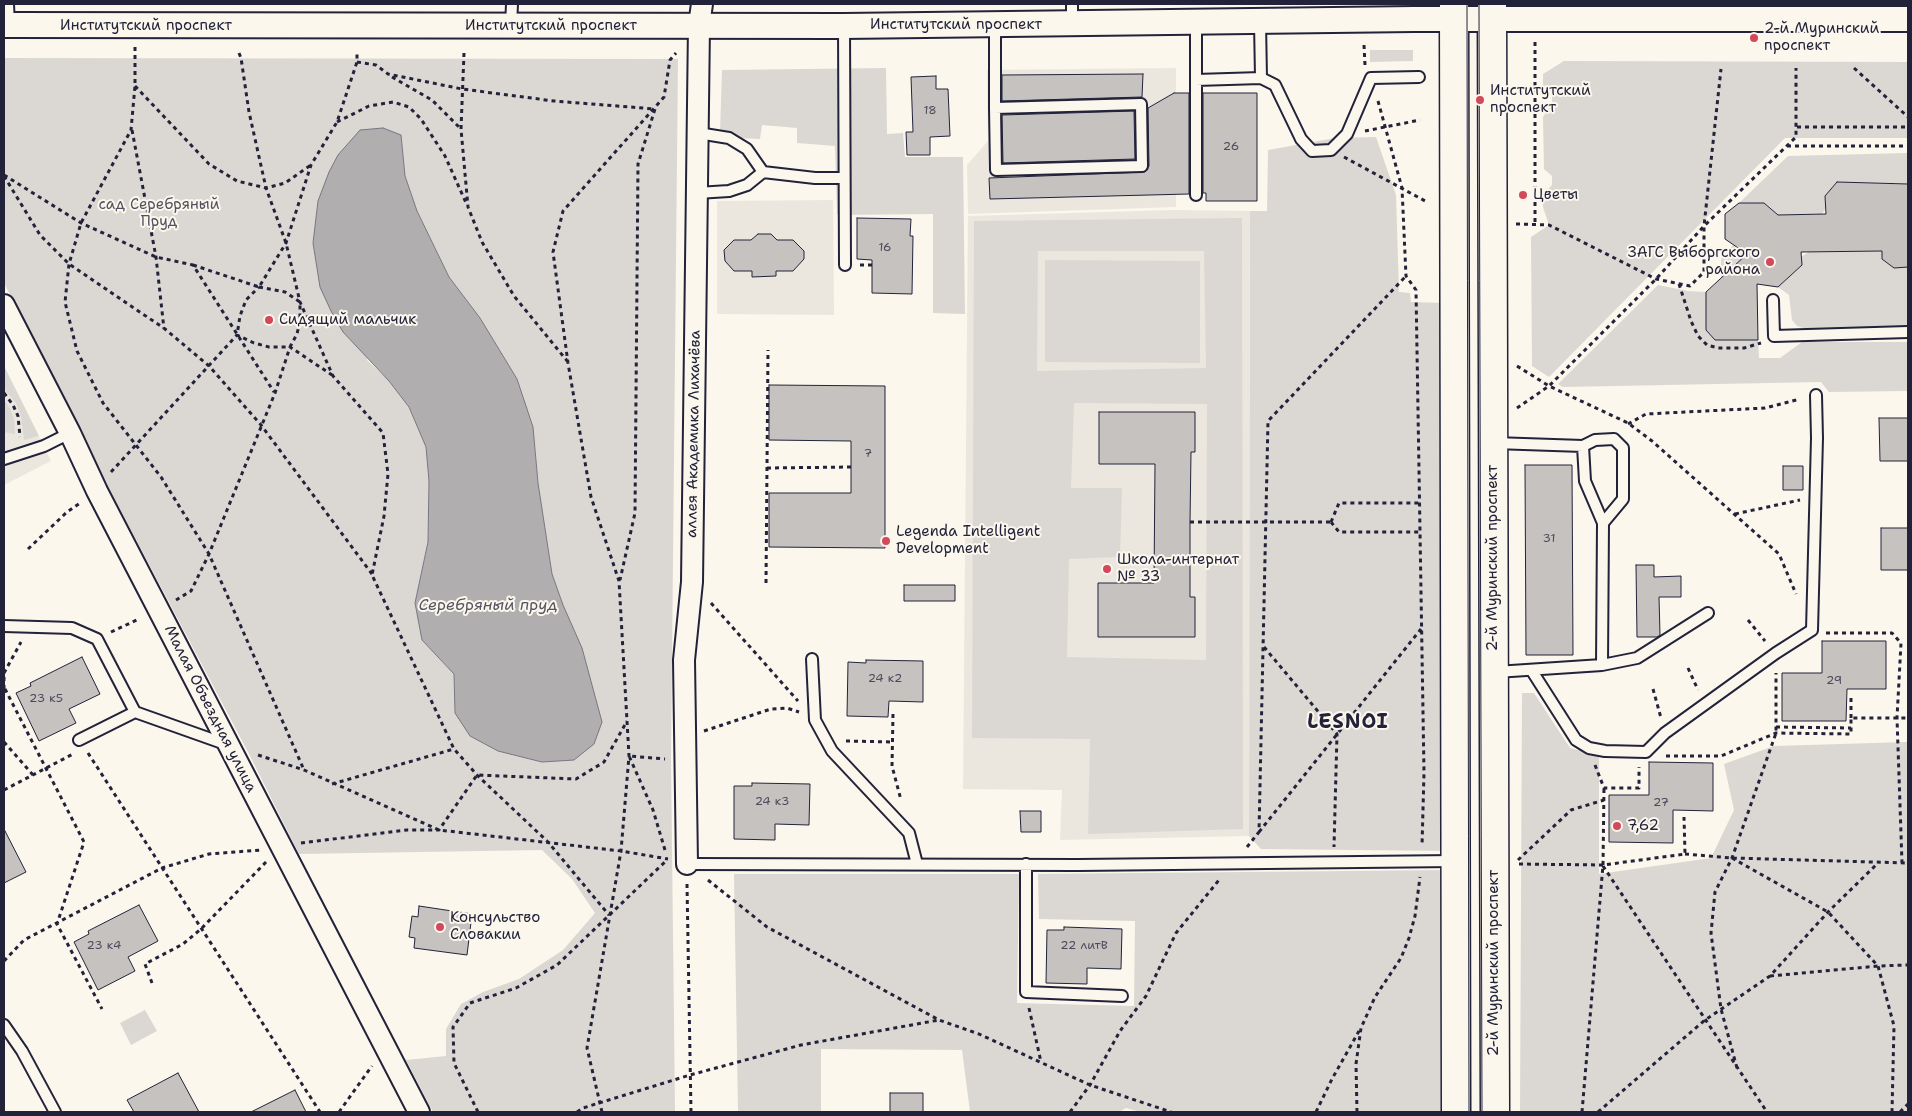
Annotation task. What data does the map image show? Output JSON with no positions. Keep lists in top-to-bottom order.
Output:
{
  "streets": {
    "main road": ["2-й Муринский проспект"],
    "street": ["Институтский проспект", "аллея Академика Лихачёва", "Малая Объездная улица"]
  },
  "crossings": [
    ["Институтский проспект", "аллея Академика Лихачёва"],
    ["Институтский проспект", "2-й Муринский проспект"]
  ],
  "districts": ["LESNOI"],
  "water": ["Серебряный пруд"],
  "parks": ["сад Серебряный Пруд"],
  "places": [
    "2-й Муринский проспект",
    "Институтский проспект",
    "Цветы",
    "ЗАГС Выборгского района",
    "Сидящий мальчик",
    "Legenda Intelligent Development",
    "Школа-интернат № 33",
    "7,62",
    "Консульство Словакии"
  ],
  "house_numbers": [
    "18",
    "26",
    "16",
    "7",
    "31",
    "24 к2",
    "29",
    "23 к5",
    "24 к3",
    "27",
    "23 к4",
    "22 литВ"
  ]
}
